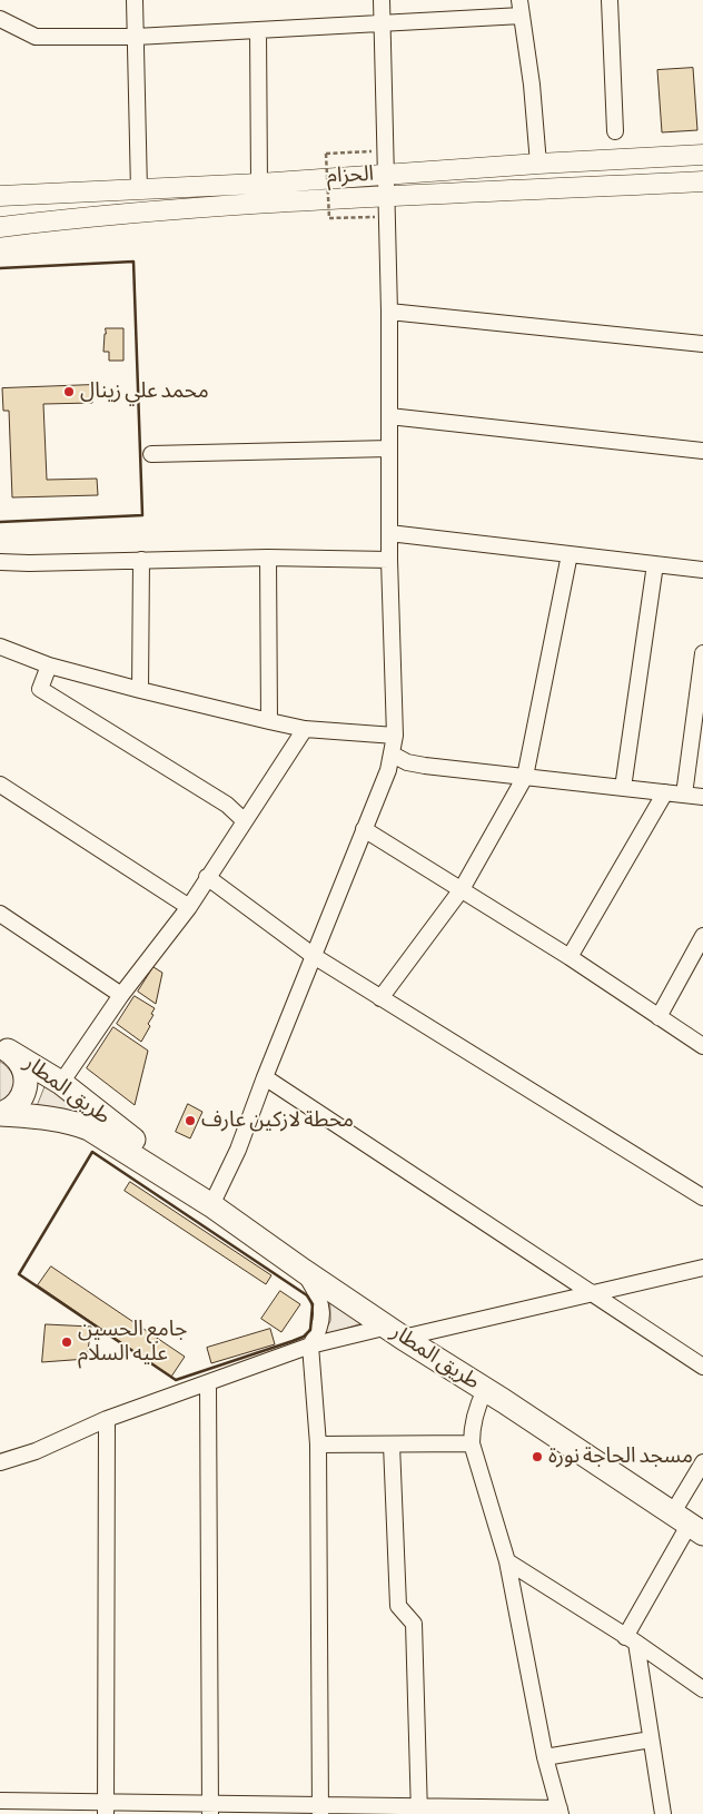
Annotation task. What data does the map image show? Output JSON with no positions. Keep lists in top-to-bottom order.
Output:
{
  "streets": {
    "highway": ["طريق المطار"],
    "main road": ["الحزام"]
  },
  "places": [
    "محمد علي زينال",
    "محطة لازكين عارف",
    "جامع الحسين عليه السلام",
    "مسجد الحاجة نورة"
  ]
}
